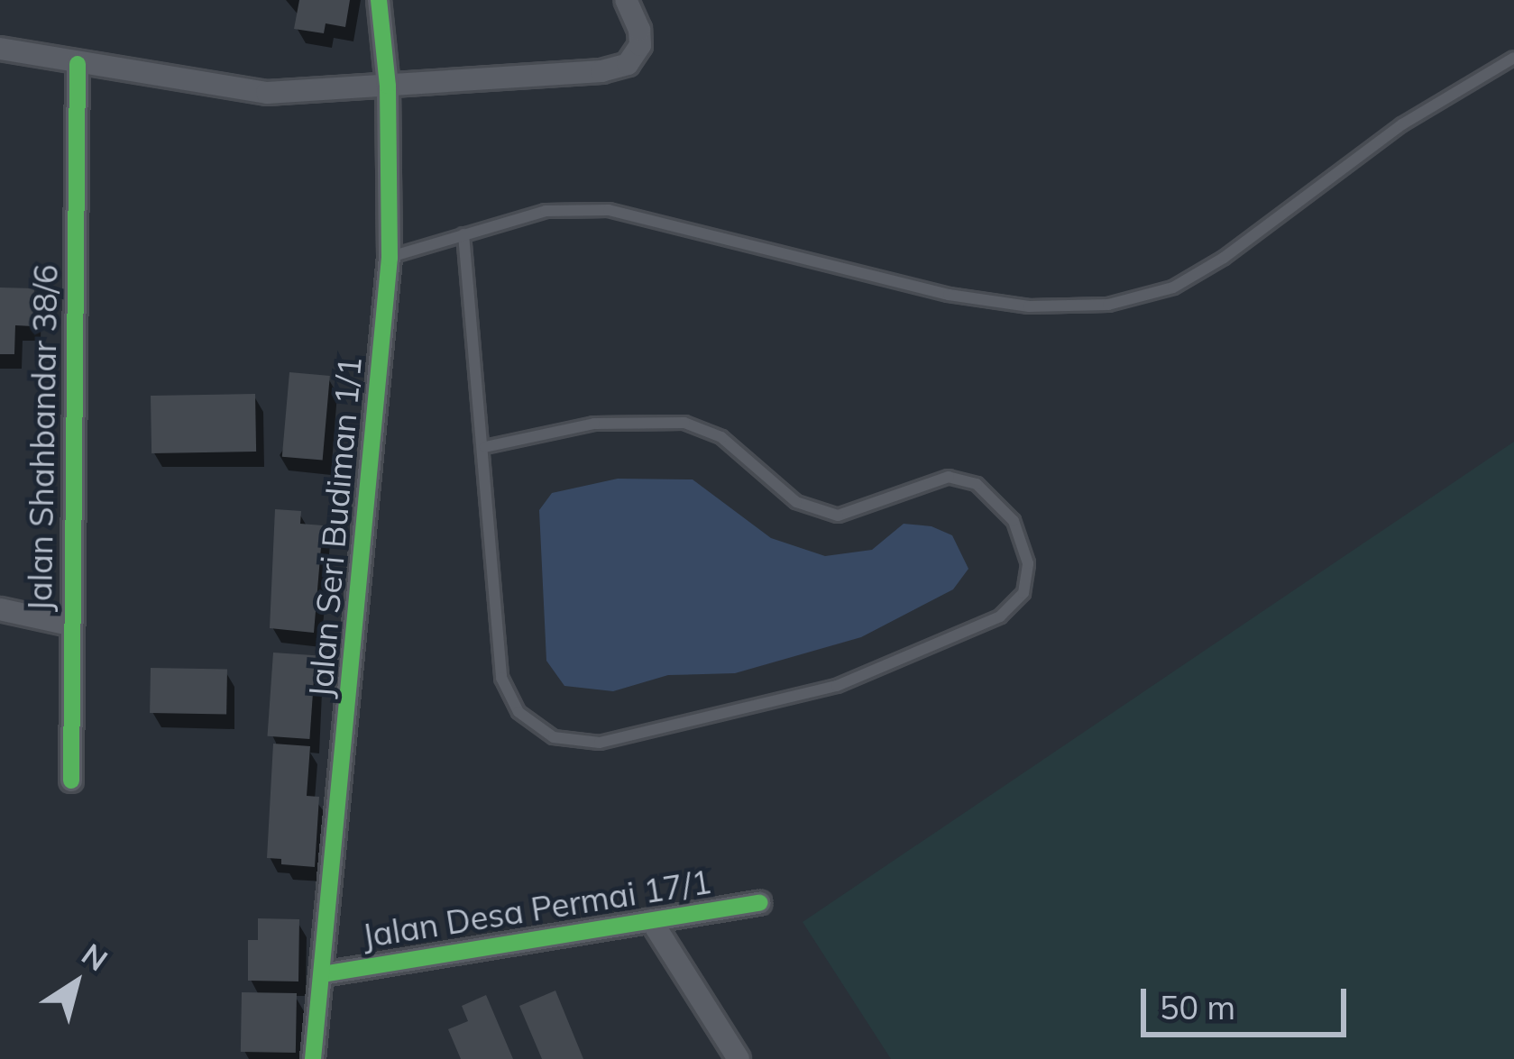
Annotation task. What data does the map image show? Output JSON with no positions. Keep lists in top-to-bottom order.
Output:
{
  "streets": {
    "street": ["Jalan Shahbandar 38/6", "Jalan Seri Budiman 1/1", "Jalan Desa Permai 17/1"]
  },
  "crossings": [
    ["Jalan Seri Budiman 1/1", "Jalan Desa Permai 17/1"]
  ],
  "scale_bar": "50 m",
  "north": "top right"
}
